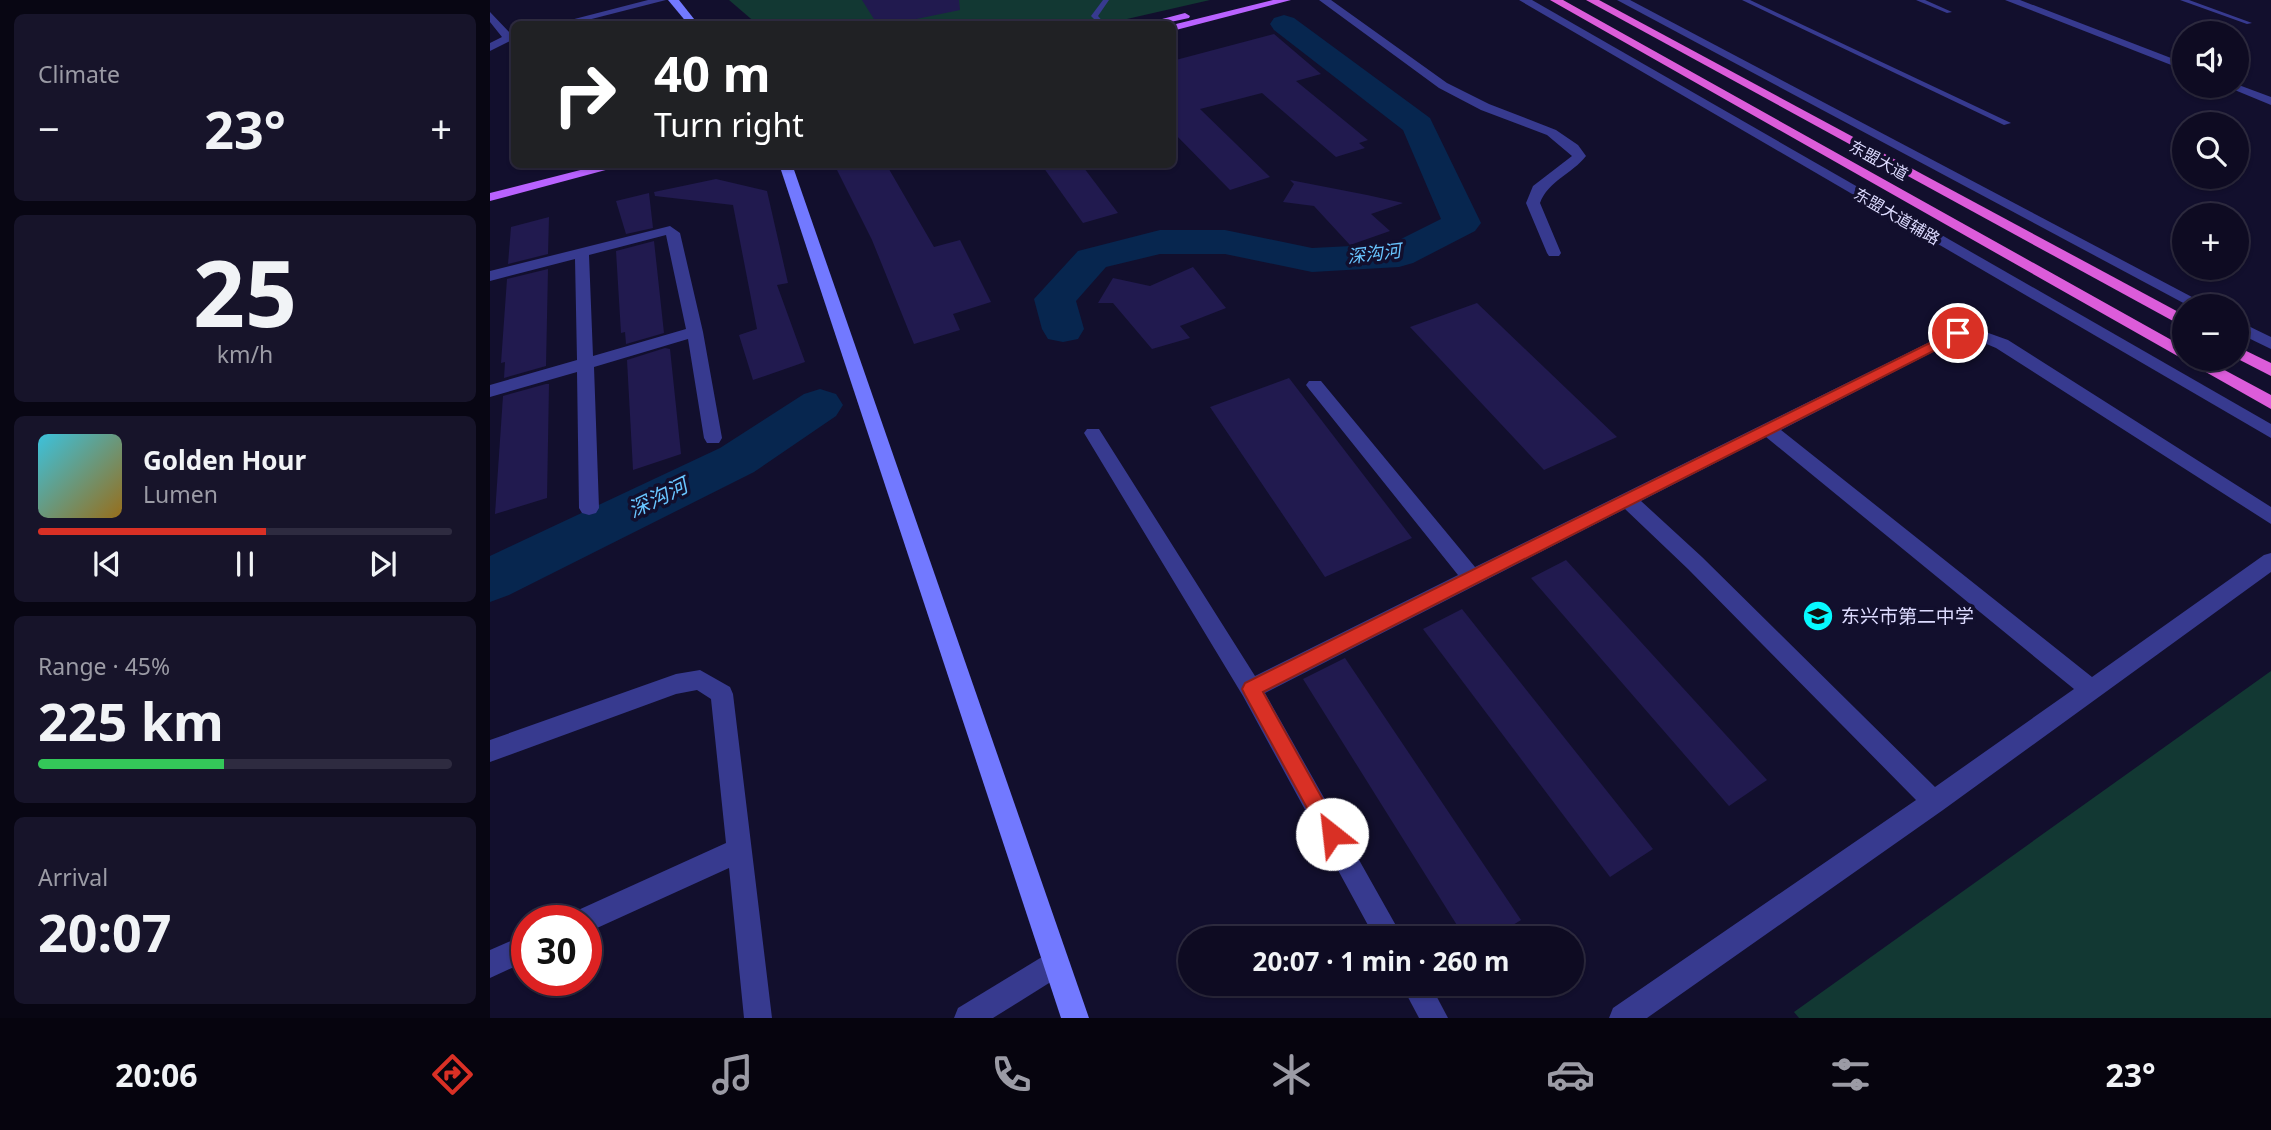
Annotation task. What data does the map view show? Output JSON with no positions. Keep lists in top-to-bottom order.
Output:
{
  "streets": {
    "highway": ["东盟大道"],
    "street": ["东盟大道辅路"]
  },
  "water": ["深沟河"],
  "places": {
    "school or university": ["东兴市第二中学"]
  },
  "page": {
    "tile": [
      "Climate",
      ["25", "km/h"],
      ["Range · 45%", "225 km"],
      ["Arrival", "20:07"]
    ],
    "map_buttons": ["+", "−"],
    "turn": ["40 m", "Turn right"],
    "heat": ["−", "23°", "+"],
    "song": ["Golden Hour", "Lumen"],
    "limit": "30",
    "trip": "20:07 · 1 min · 260 m",
    "tabs": ["20:06", "23°"]
  }
}
